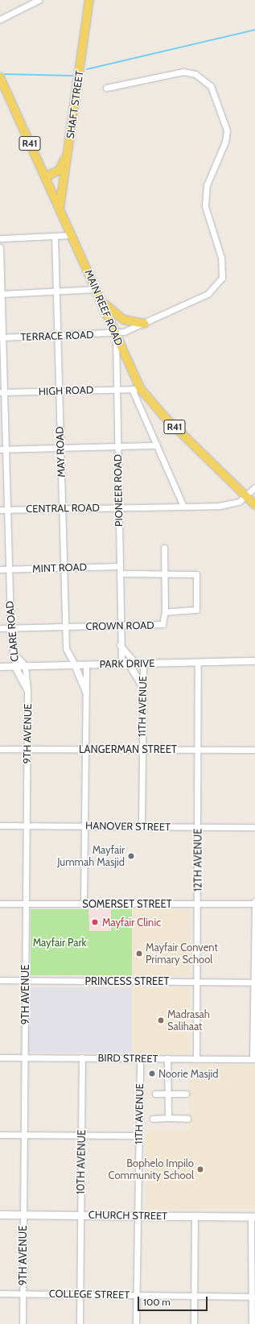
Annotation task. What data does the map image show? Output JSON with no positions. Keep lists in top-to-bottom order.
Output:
{
  "streets": {
    "main road": [
      "SHAFT STREET",
      "R41",
      "MAIN REEF ROAD",
      "CHURCH STREET"
    ],
    "street": [
      "TERRACE ROAD",
      "HIGH ROAD",
      "MAY ROAD",
      "PIONEER ROAD",
      "CENTRAL ROAD",
      "MINT ROAD",
      "CROWN ROAD",
      "CLARE ROAD",
      "PARK DRIVE",
      "11TH AVENUE",
      "9TH AVENUE",
      "LANGERMAN STREET",
      "HANOVER STREET",
      "12TH AVENUE",
      "SOMERSET STREET",
      "PRINCESS STREET",
      "BIRD STREET",
      "10TH AVENUE",
      "COLLEGE STREET"
    ]
  },
  "crossings": [
    ["SHAFT STREET", "MAIN REEF ROAD"],
    ["MAIN REEF ROAD", "TERRACE ROAD"],
    ["MAIN REEF ROAD", "HIGH ROAD"],
    ["MAIN REEF ROAD", "PIONEER ROAD"],
    ["MAIN REEF ROAD", "CENTRAL ROAD"],
    ["TERRACE ROAD", "MAY ROAD"],
    ["TERRACE ROAD", "PIONEER ROAD"],
    ["TERRACE ROAD", "CLARE ROAD"],
    ["HIGH ROAD", "MAY ROAD"],
    ["HIGH ROAD", "PIONEER ROAD"],
    ["HIGH ROAD", "CLARE ROAD"],
    ["MAY ROAD", "CENTRAL ROAD"],
    ["MAY ROAD", "MINT ROAD"],
    ["MAY ROAD", "CROWN ROAD"],
    ["MAY ROAD", "PARK DRIVE"],
    ["PIONEER ROAD", "CENTRAL ROAD"],
    ["PIONEER ROAD", "MINT ROAD"],
    ["PIONEER ROAD", "CROWN ROAD"],
    ["PIONEER ROAD", "PARK DRIVE"],
    ["CENTRAL ROAD", "CLARE ROAD"],
    ["MINT ROAD", "CLARE ROAD"],
    ["CROWN ROAD", "CLARE ROAD"],
    ["CLARE ROAD", "PARK DRIVE"],
    ["PARK DRIVE", "11TH AVENUE"],
    ["PARK DRIVE", "9TH AVENUE"],
    ["PARK DRIVE", "12TH AVENUE"],
    ["11TH AVENUE", "LANGERMAN STREET"],
    ["11TH AVENUE", "HANOVER STREET"],
    ["11TH AVENUE", "BIRD STREET"],
    ["11TH AVENUE", "CHURCH STREET"],
    ["11TH AVENUE", "COLLEGE STREET"],
    ["9TH AVENUE", "LANGERMAN STREET"],
    ["9TH AVENUE", "HANOVER STREET"],
    ["9TH AVENUE", "SOMERSET STREET"],
    ["9TH AVENUE", "PRINCESS STREET"],
    ["9TH AVENUE", "BIRD STREET"],
    ["9TH AVENUE", "CHURCH STREET"],
    ["9TH AVENUE", "COLLEGE STREET"],
    ["LANGERMAN STREET", "12TH AVENUE"],
    ["HANOVER STREET", "12TH AVENUE"],
    ["12TH AVENUE", "SOMERSET STREET"],
    ["12TH AVENUE", "PRINCESS STREET"],
    ["12TH AVENUE", "BIRD STREET"],
    ["BIRD STREET", "10TH AVENUE"],
    ["10TH AVENUE", "CHURCH STREET"],
    ["10TH AVENUE", "COLLEGE STREET"]
  ],
  "parks": ["Mayfair Park"],
  "places": [
    "Mayfair Jummah Masjid",
    "Mayfair Clinic",
    "Mayfair Convent Primary School",
    "Madrasah Salihaat",
    "Noorie Masjid",
    "Bophelo Impilo Community School"
  ],
  "scale_bar": "100 m"
}
